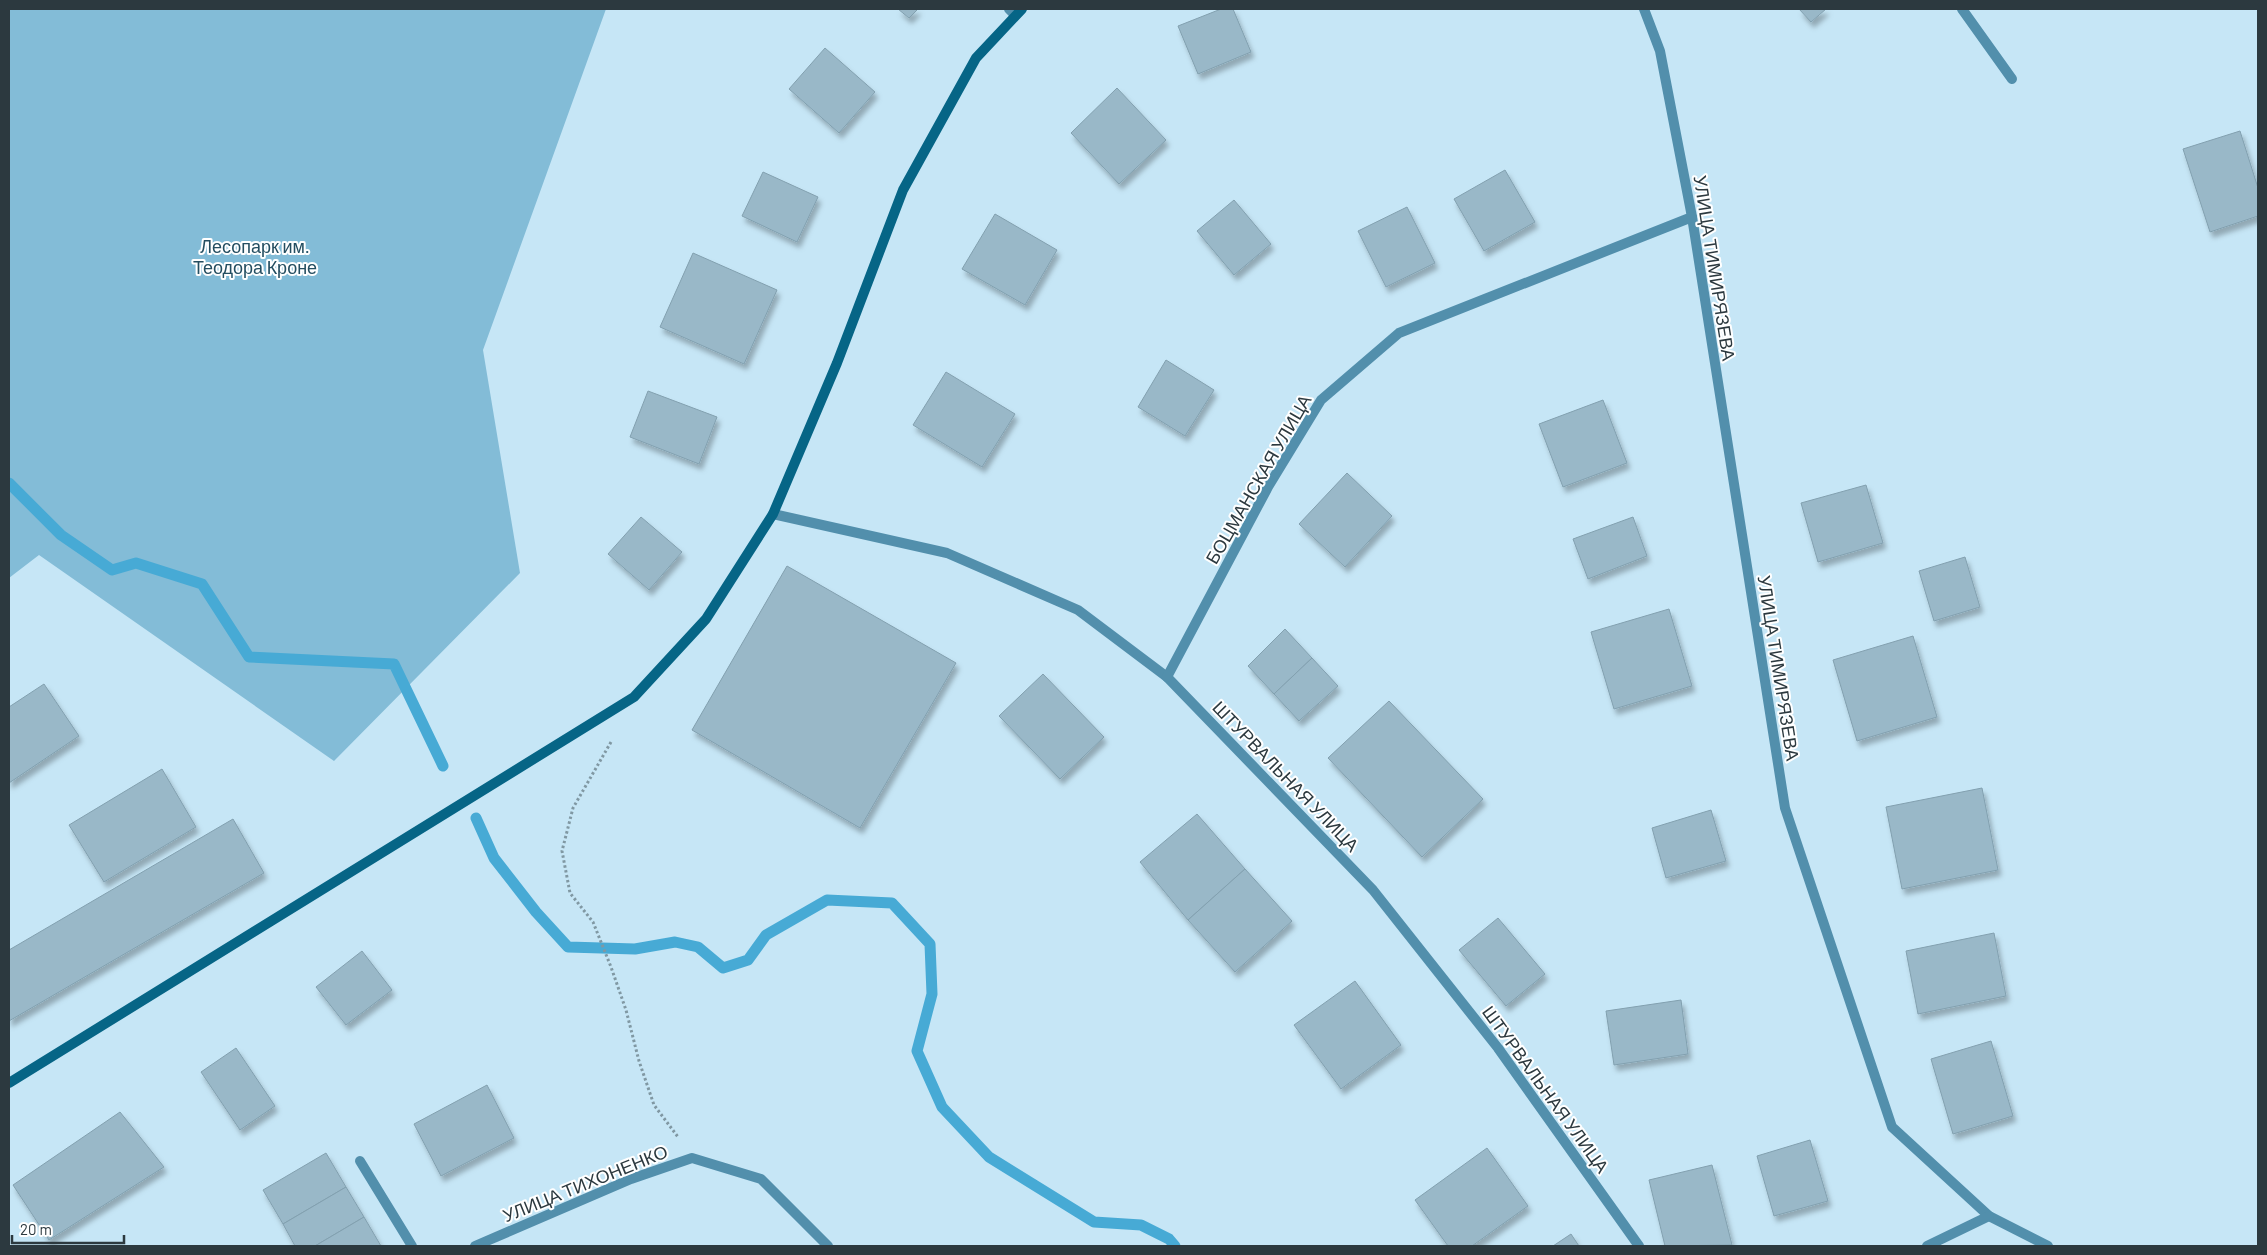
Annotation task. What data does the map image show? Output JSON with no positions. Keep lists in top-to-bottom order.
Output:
{
  "streets": {
    "street": [
      "УЛИЦА ТИМИРЯЗЕВА",
      "БОЦМАНСКАЯ УЛИЦА",
      "ШТУРВАЛЬНАЯ УЛИЦА",
      "УЛИЦА ТИХОНЕНКО"
    ]
  },
  "crossings": [
    ["УЛИЦА ТИМИРЯЗЕВА", "БОЦМАНСКАЯ УЛИЦА"],
    ["БОЦМАНСКАЯ УЛИЦА", "ШТУРВАЛЬНАЯ УЛИЦА"]
  ],
  "parks": ["Лесопарк им. Теодора Кроне"],
  "scale_bar": "20 m"
}
